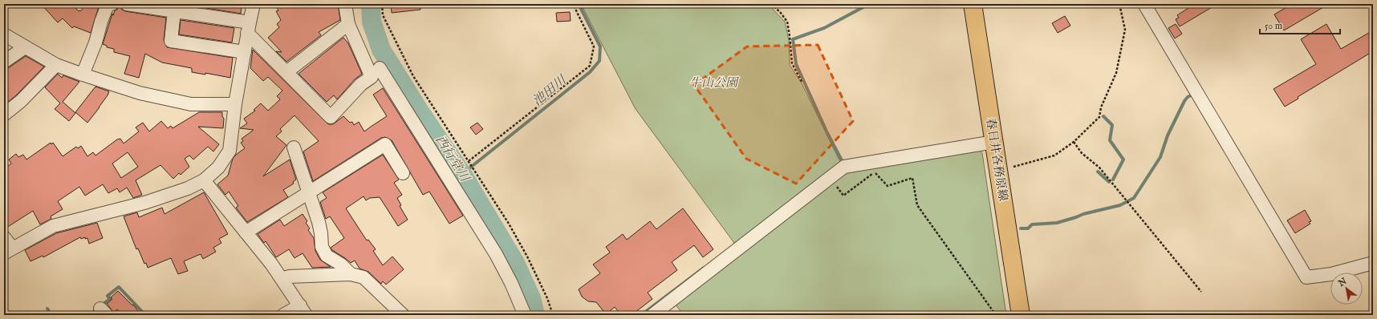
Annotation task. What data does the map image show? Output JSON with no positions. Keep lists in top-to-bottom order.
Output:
{
  "streets": {
    "main road": ["春日井各務原線"]
  },
  "water": ["池田川", "西行堂川"],
  "parks": ["牛山公園"],
  "scale_bar": "50 m",
  "north": "top left"
}
